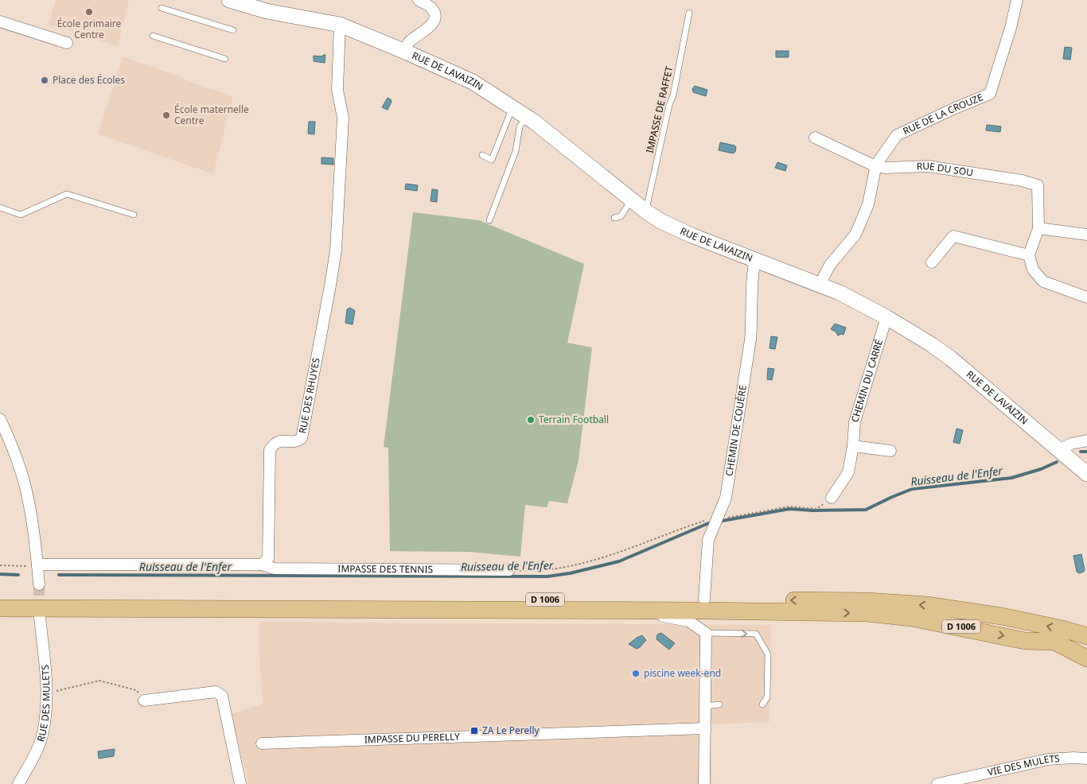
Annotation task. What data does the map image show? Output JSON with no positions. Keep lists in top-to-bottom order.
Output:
{
  "streets": {
    "main road": ["RUE DE LAVAIZIN", "D 1006"],
    "street": [
      "RUE DE LA CROUZE",
      "RUE DU SOU",
      "CHEMIN DU CARRÉ",
      "RUE DES RHUYES",
      "CHEMIN DE COUÈRE",
      "IMPASSE DES TENNIS",
      "RUE DES MULETS",
      "IMPASSE DU PERELLY",
      "VIE DES MULETS"
    ],
    "lane": ["IMPASSE DE RAFFET"]
  },
  "crossings": [
    ["RUE DE LAVAIZIN", "IMPASSE DE RAFFET"],
    ["RUE DE LAVAIZIN", "RUE DE LA CROUZE"],
    ["RUE DE LAVAIZIN", "CHEMIN DU CARRÉ"],
    ["RUE DE LAVAIZIN", "RUE DES RHUYES"],
    ["RUE DE LAVAIZIN", "CHEMIN DE COUÈRE"],
    ["RUE DE LA CROUZE", "RUE DU SOU"],
    ["RUE DES RHUYES", "IMPASSE DES TENNIS"],
    ["CHEMIN DE COUÈRE", "D 1006"]
  ],
  "water": ["Ruisseau de l'Enfer"],
  "places": {
    "other": [
      "École primaire Centre",
      "Place des Écoles",
      "École maternelle Centre",
      "Terrain Football",
      "piscine week-end"
    ],
    "transit": ["ZA Le Perelly"]
  }
}
